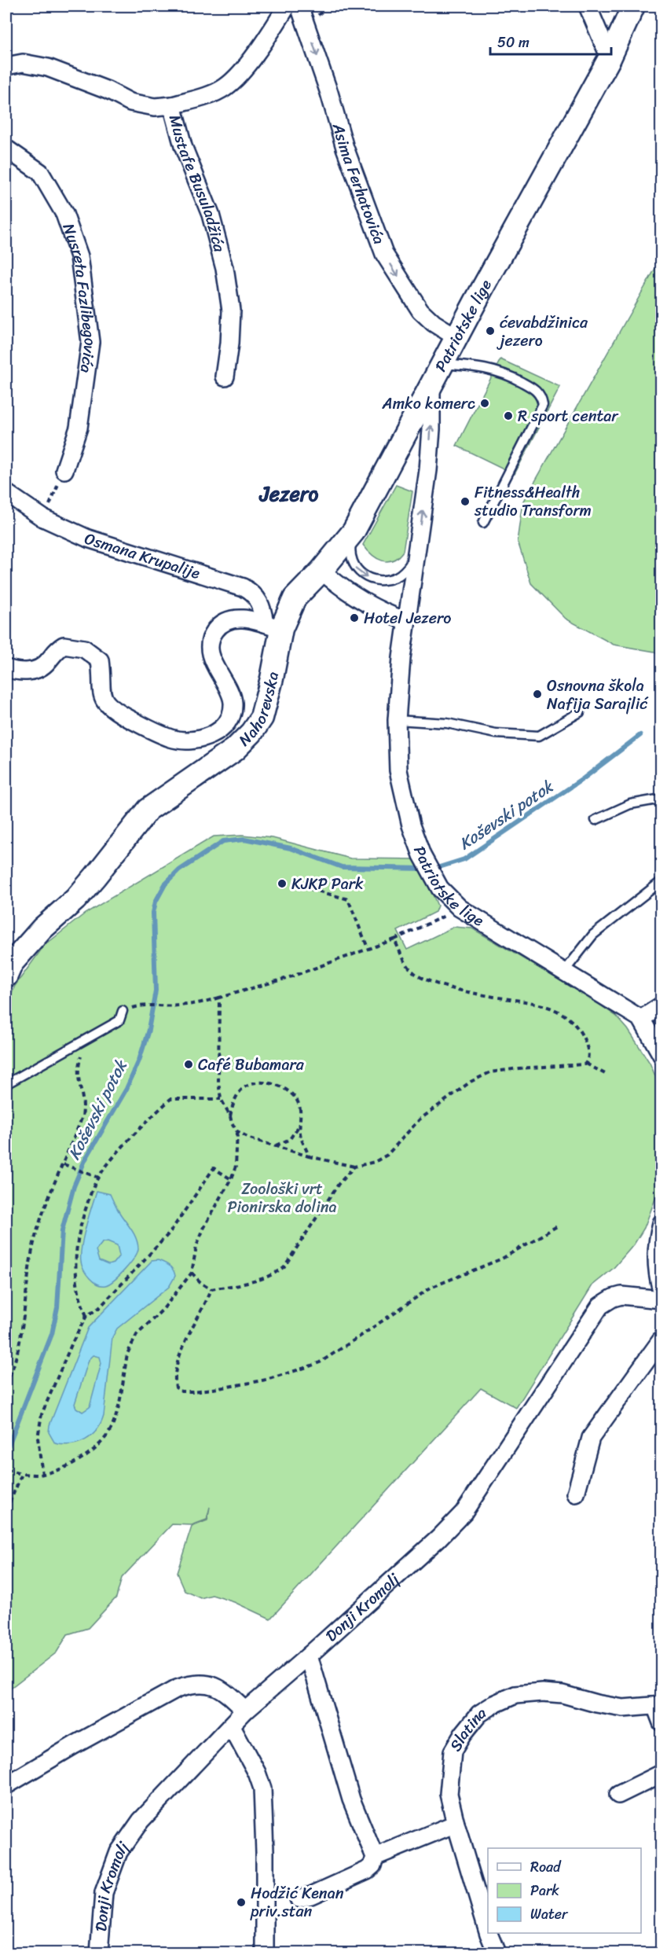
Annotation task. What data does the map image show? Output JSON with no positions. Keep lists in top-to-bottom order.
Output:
{
  "streets": {
    "street": [
      "Mustafe Busuladžića",
      "Asima Ferhatovića",
      "Nusreta Fazlibegovića",
      "Patriotske lige",
      "Osmana Krupalije",
      "Nahorevska",
      "Donji Kromolj",
      "Slatina"
    ]
  },
  "crossings": [
    ["Asima Ferhatovića", "Patriotske lige"],
    ["Patriotske lige", "Nahorevska"],
    ["Osmana Krupalije", "Nahorevska"]
  ],
  "one_way": ["Asima Ferhatovića"],
  "districts": ["Jezero"],
  "water": ["Koševski potok"],
  "parks": ["Zoološki vrt Pionirska dolina"],
  "places": [
    "ćevabdžinica jezero",
    "Amko komerc",
    "R sport centar",
    "Fitness&Health studio Transform",
    "Hotel Jezero",
    "Osnovna škola Nafija Sarajlić",
    "KJKP Park",
    "Café Bubamara",
    "Hodžić Kenan priv.stan"
  ],
  "legend": ["Road", "Park", "Water"],
  "scale_bar": "50 m"
}
